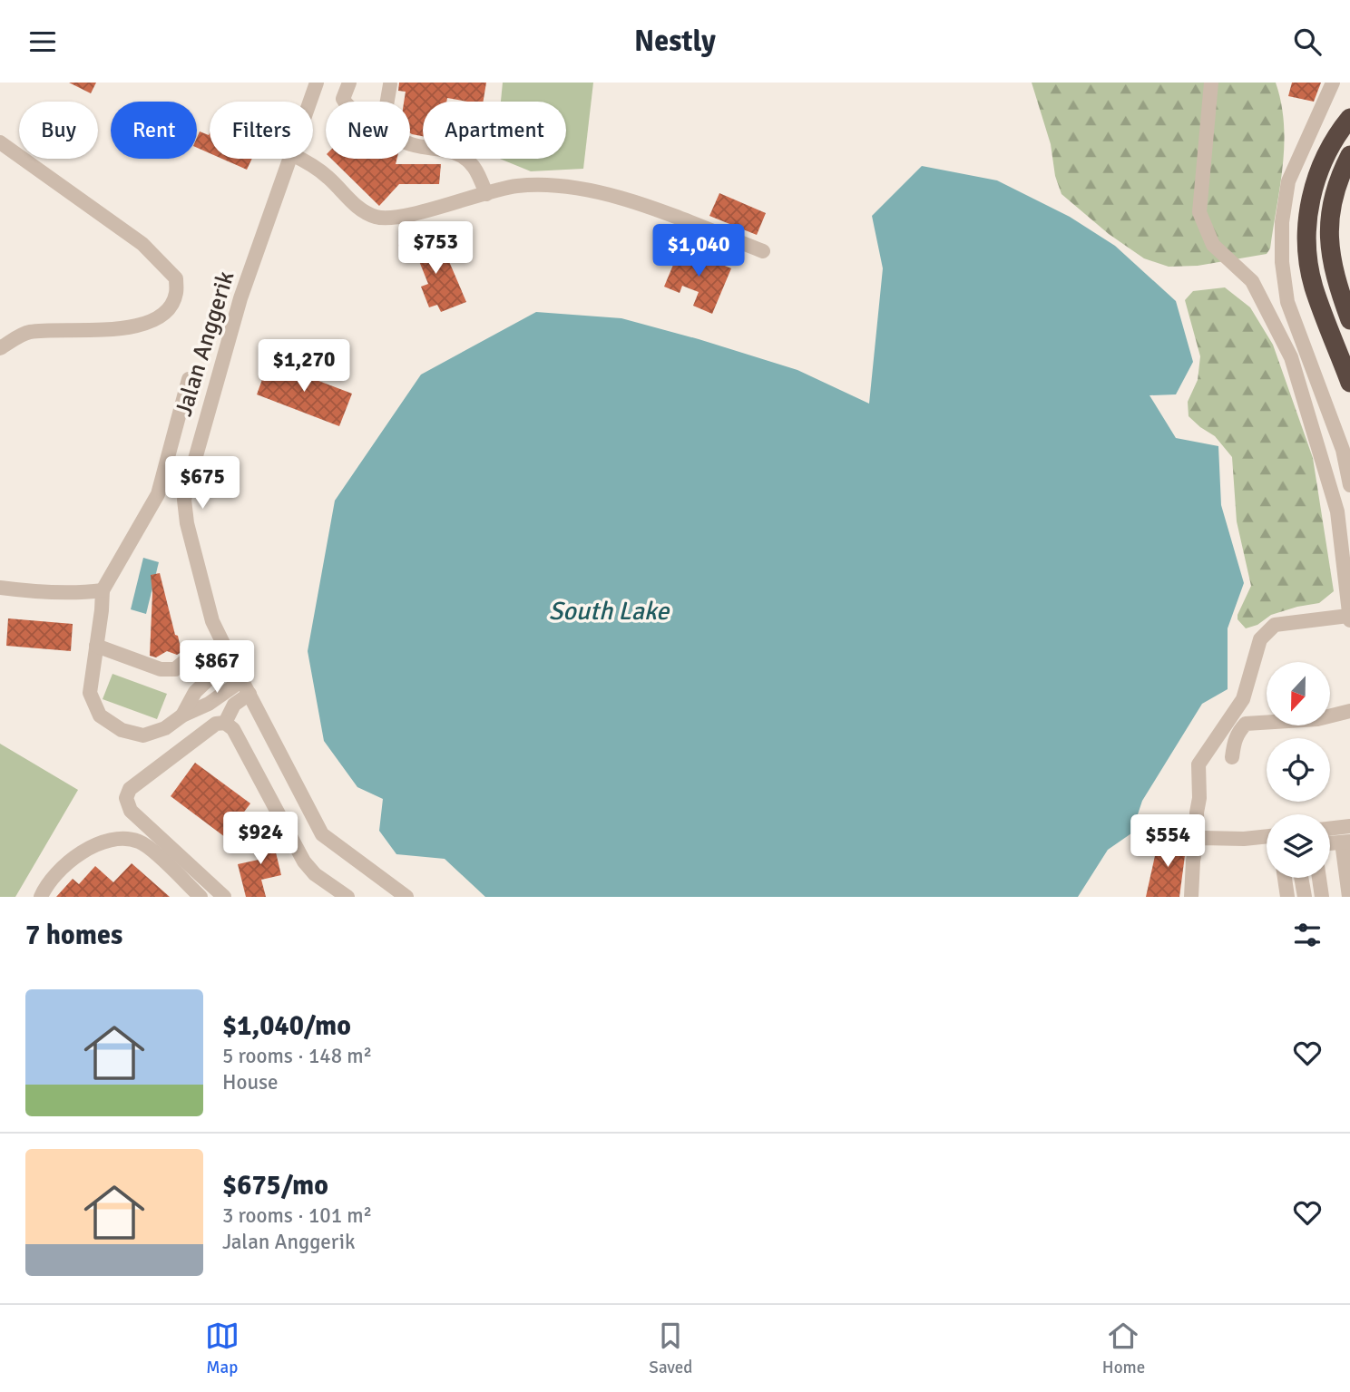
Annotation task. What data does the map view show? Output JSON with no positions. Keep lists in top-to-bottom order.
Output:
{
  "streets": {
    "street": ["Jalan Anggerik"]
  },
  "water": ["South Lake"],
  "north": "bottom",
  "page": {
    "header": "Nestly",
    "chip": [
      "Buy",
      "Rent",
      "Filters",
      "New",
      "Apartment"
    ],
    "price": [
      "$753",
      "$1,040",
      "$1,270",
      "$675",
      "$867",
      "$924",
      "$554"
    ],
    "heading": "7 homes",
    "list": [
      {
        "name": "$1,040/mo",
        "note": "5 rooms · 148 m² · House"
      },
      {
        "name": "$675/mo",
        "note": "3 rooms · 101 m² · Jalan Anggerik"
      }
    ],
    "tabs": ["Map", "Saved", "Home"]
  }
}
